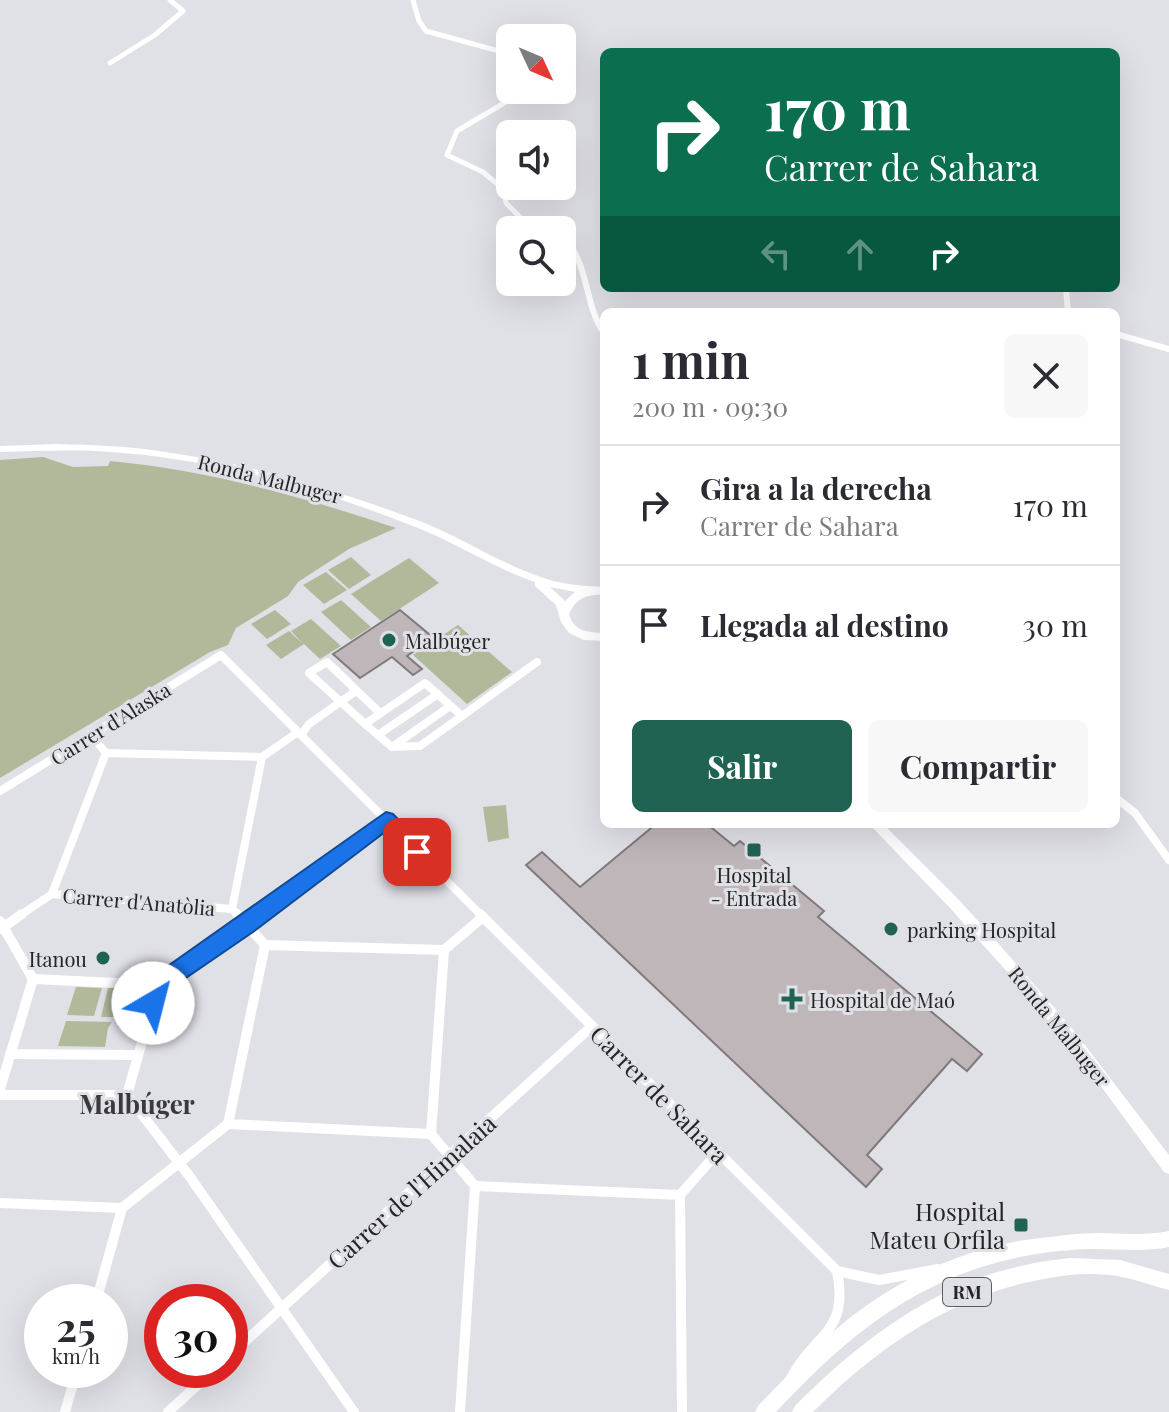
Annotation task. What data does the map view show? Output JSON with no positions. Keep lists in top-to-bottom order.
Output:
{
  "streets": {
    "main road": ["RM"],
    "street": [
      "Ronda Malbuger",
      "Carrer d'Alaska",
      "Carrer d'Anatòlia",
      "Carrer de Sahara",
      "Carrer de l'Himalaia"
    ]
  },
  "crossings": [
    ["Carrer d'Alaska", "Carrer de Sahara"],
    ["Carrer de Sahara", "Carrer de l'Himalaia"],
    ["Carrer de Sahara", "RM"]
  ],
  "districts": ["Malbúger"],
  "places": {
    "other": ["Malbúger", "parking Hospital", "Itanou"],
    "transit": ["Hospital - Entrada", "Hospital Mateu Orfila"],
    "health": ["Hospital de Maó"]
  },
  "north": "bottom right",
  "page": {
    "turn": ["170 m", "Carrer de Sahara"],
    "heading": ["1 min", "200 m · 09:30"],
    "list": [
      {
        "name": "Gira a la derecha",
        "note": "Carrer de Sahara",
        "value": "170 m"
      },
      {
        "name": "Llegada al destino",
        "value": "30 m"
      }
    ],
    "buttons": ["Salir", "Compartir"],
    "speed": "25 km/h",
    "limit": "30"
  }
}
